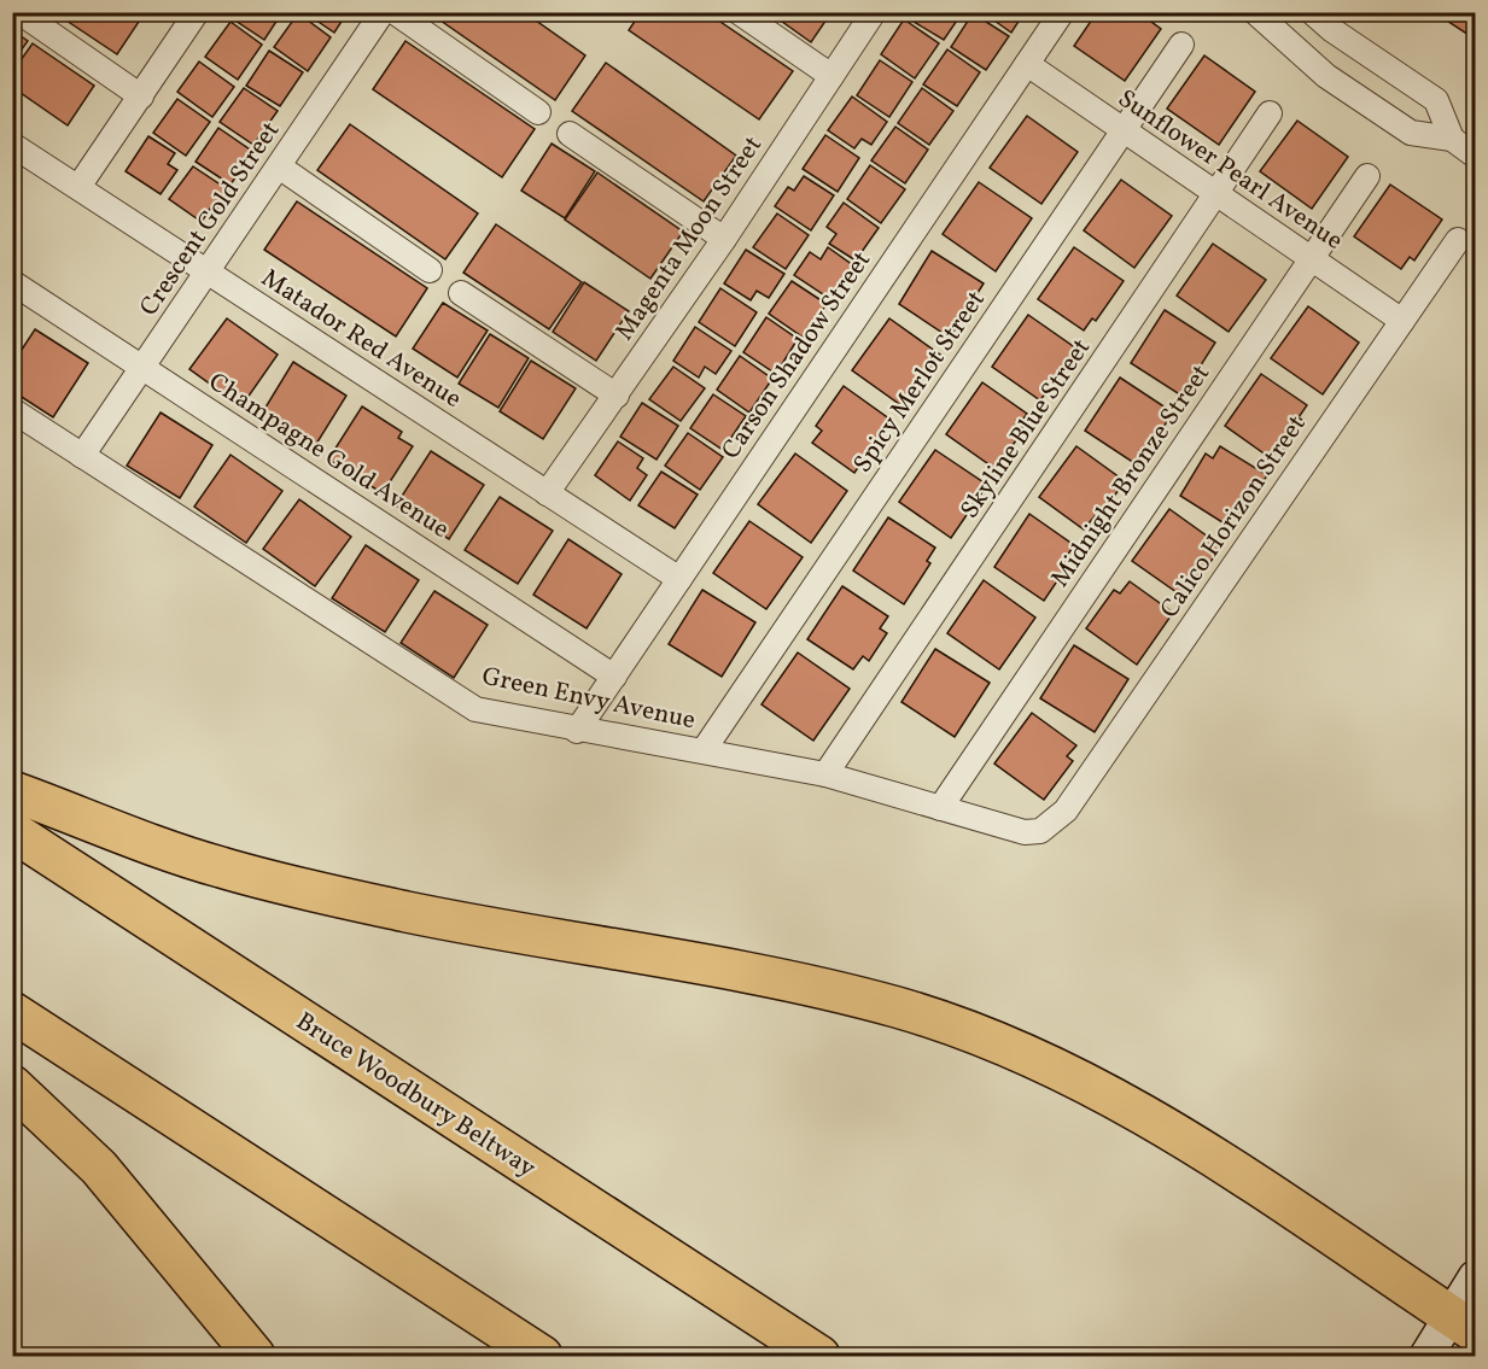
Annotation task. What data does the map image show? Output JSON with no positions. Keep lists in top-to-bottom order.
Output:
{
  "streets": {
    "highway": ["Bruce Woodbury Beltway"],
    "street": [
      "Sunflower Pearl Avenue",
      "Crescent Gold Street",
      "Magenta Moon Street",
      "Matador Red Avenue",
      "Carson Shadow Street",
      "Spicy Merlot Street",
      "Skyline Blue Street",
      "Champagne Gold Avenue",
      "Midnight Bronze Street",
      "Calico Horizon Street",
      "Green Envy Avenue"
    ]
  },
  "crossings": [
    ["Sunflower Pearl Avenue", "Carson Shadow Street"],
    ["Sunflower Pearl Avenue", "Spicy Merlot Street"],
    ["Sunflower Pearl Avenue", "Skyline Blue Street"],
    ["Sunflower Pearl Avenue", "Midnight Bronze Street"],
    ["Sunflower Pearl Avenue", "Calico Horizon Street"],
    ["Crescent Gold Street", "Matador Red Avenue"],
    ["Crescent Gold Street", "Champagne Gold Avenue"],
    ["Crescent Gold Street", "Green Envy Avenue"],
    ["Magenta Moon Street", "Matador Red Avenue"],
    ["Matador Red Avenue", "Carson Shadow Street"],
    ["Carson Shadow Street", "Champagne Gold Avenue"],
    ["Carson Shadow Street", "Green Envy Avenue"],
    ["Spicy Merlot Street", "Green Envy Avenue"],
    ["Skyline Blue Street", "Green Envy Avenue"],
    ["Midnight Bronze Street", "Green Envy Avenue"],
    ["Calico Horizon Street", "Green Envy Avenue"]
  ]
}
